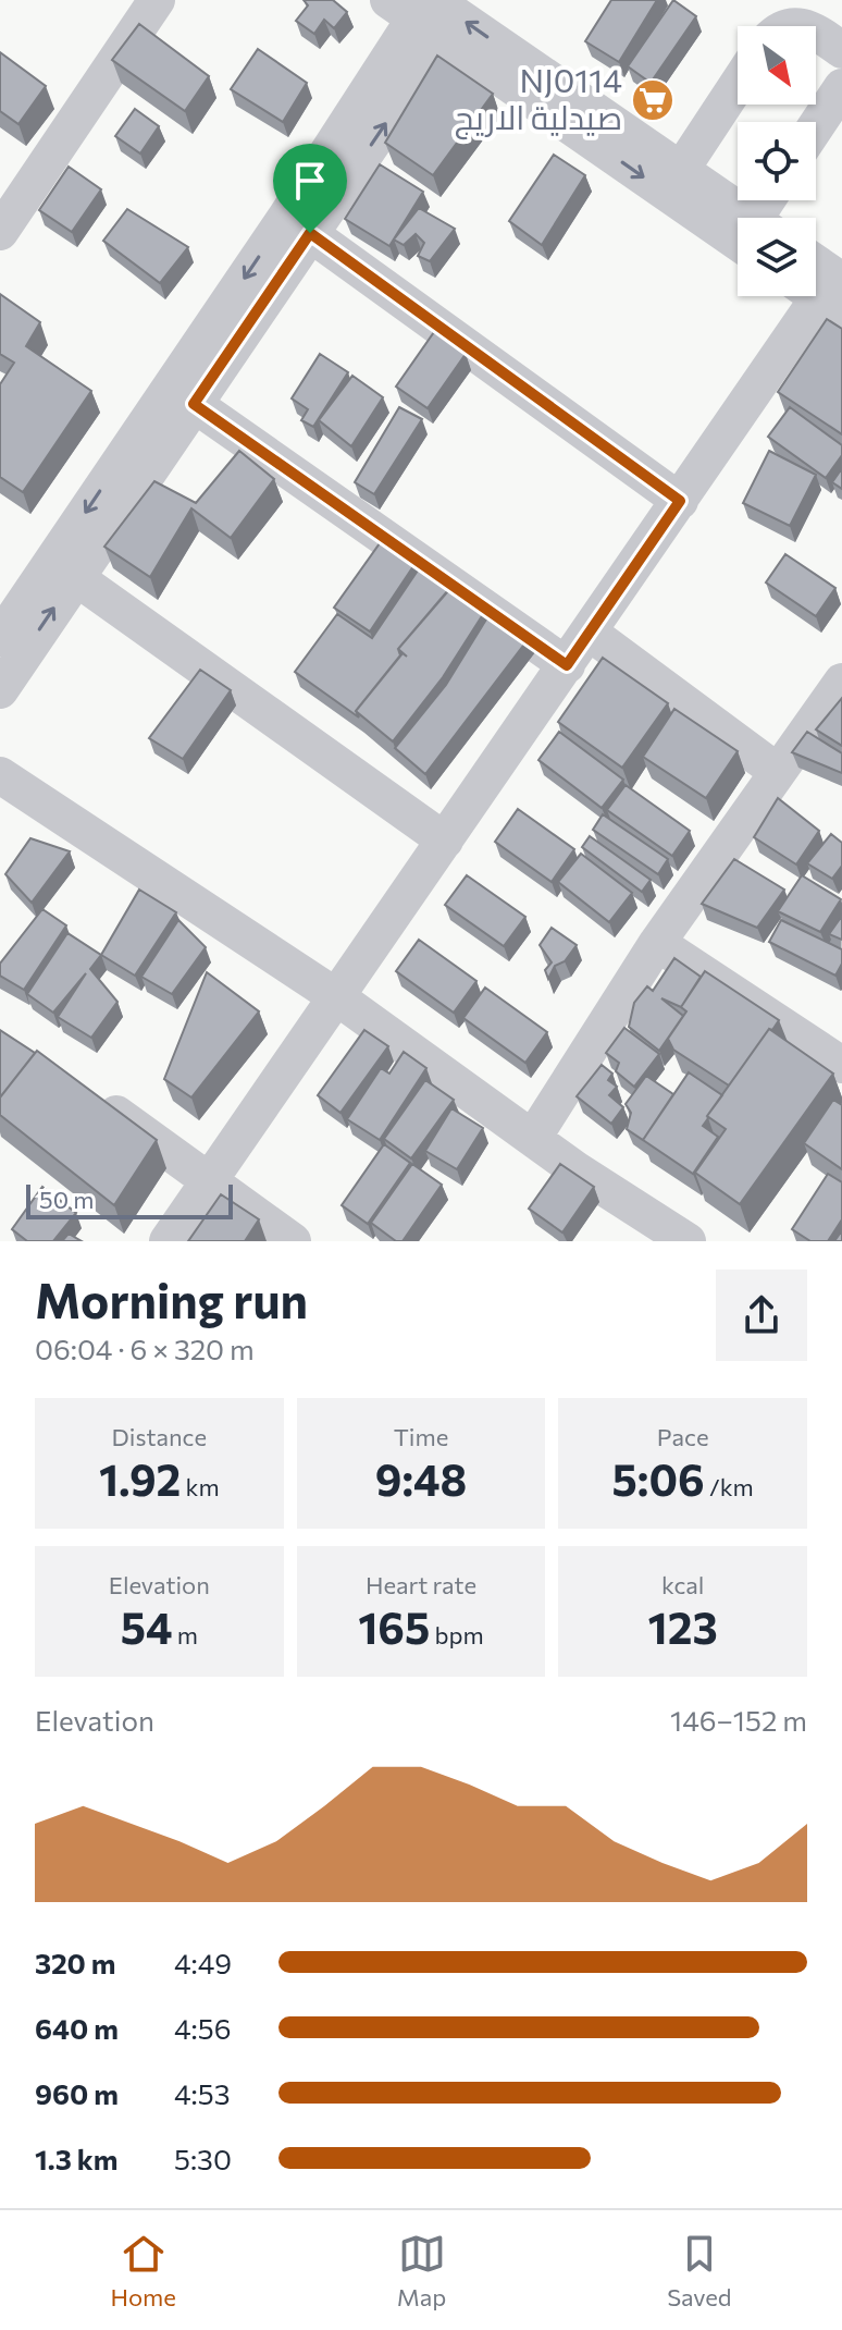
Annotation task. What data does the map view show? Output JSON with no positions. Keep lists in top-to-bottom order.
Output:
{
  "places": {
    "supermarket": ["NJ0114 صيدلية الاريج"]
  },
  "scale_bar": "50 m",
  "north": "bottom right",
  "page": {
    "scale": "50 m",
    "heading": ["Morning run", "06:04 · 6 × 320 m"],
    "stats": [
      ["Distance", "1.92 km"],
      ["Time", "9:48"],
      ["Pace", "5:06 /km"],
      ["Elevation", "54 m"],
      ["Heart rate", "165 bpm"],
      ["kcal", "123"]
    ],
    "chart": ["Elevation", "146–152 m"],
    "list": [
      {
        "name": "320 m",
        "note": "4:49"
      },
      {
        "name": "640 m",
        "note": "4:56"
      },
      {
        "name": "960 m",
        "note": "4:53"
      },
      {
        "name": "1.3 km",
        "note": "5:30"
      }
    ],
    "tabs": ["Home", "Map", "Saved"]
  }
}
